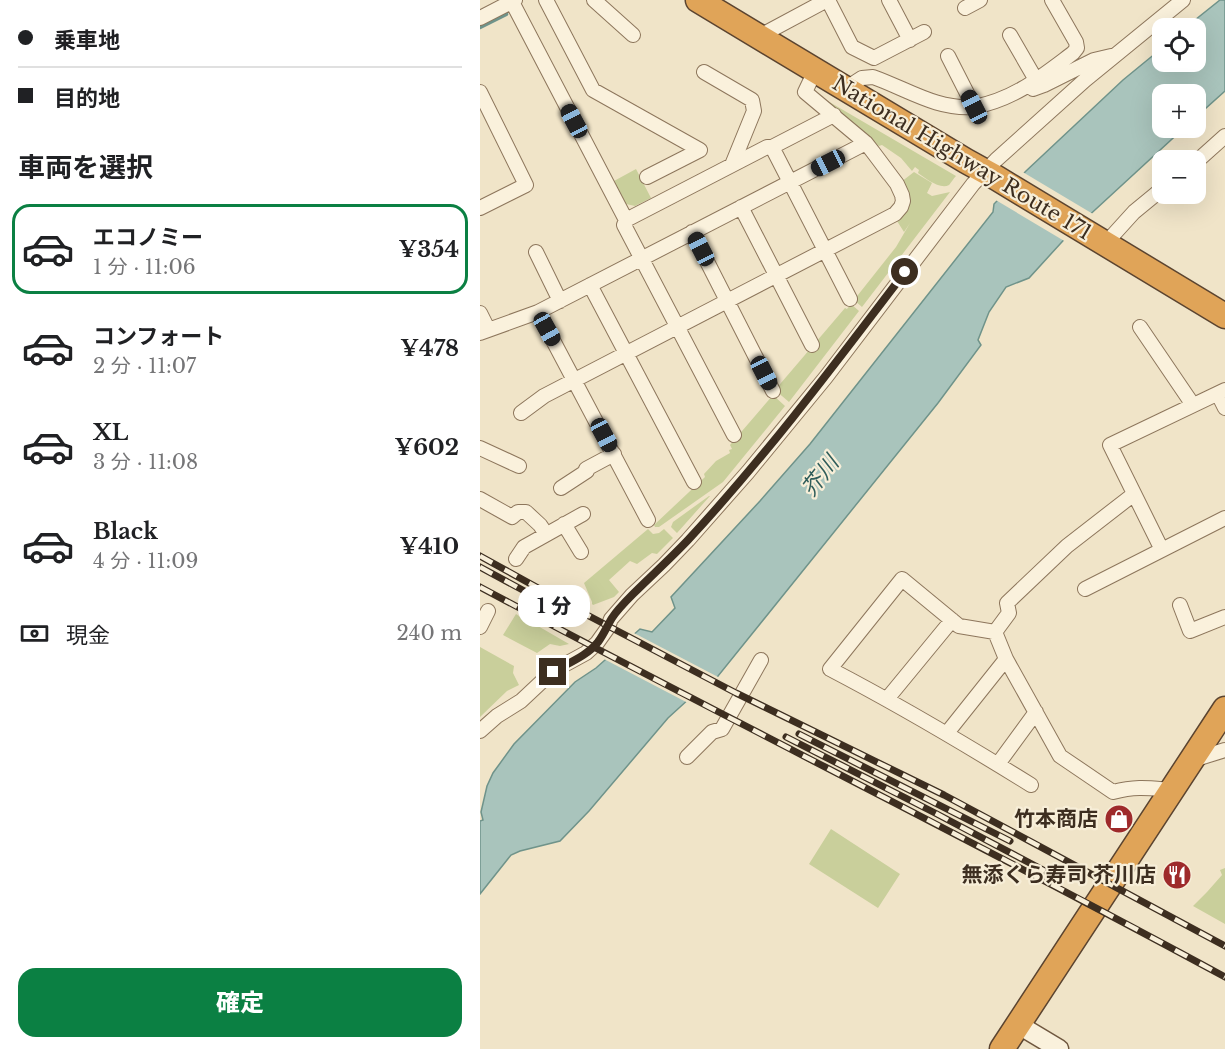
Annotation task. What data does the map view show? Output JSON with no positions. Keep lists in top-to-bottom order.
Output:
{
  "streets": {
    "highway": ["National Highway Route 171"]
  },
  "water": ["芥川"],
  "places": {
    "shop": ["竹本商店"],
    "restaurant": ["無添くら寿司 芥川店"]
  },
  "page": {
    "banner": ["乗車地", "目的地"],
    "map_buttons": ["+", "−"],
    "heading": "車両を選択",
    "list": [
      {
        "name": "エコノミー",
        "note": "1 分 · 11:06",
        "value": "¥354"
      },
      {
        "name": "コンフォート",
        "note": "2 分 · 11:07",
        "value": "¥478"
      },
      {
        "name": "XL",
        "note": "3 分 · 11:08",
        "value": "¥602"
      },
      {
        "name": "Black",
        "note": "4 分 · 11:09",
        "value": "¥410"
      }
    ],
    "bubble": "1 分",
    "pay": ["現金", "240 m"],
    "buttons": "確定"
  }
}
